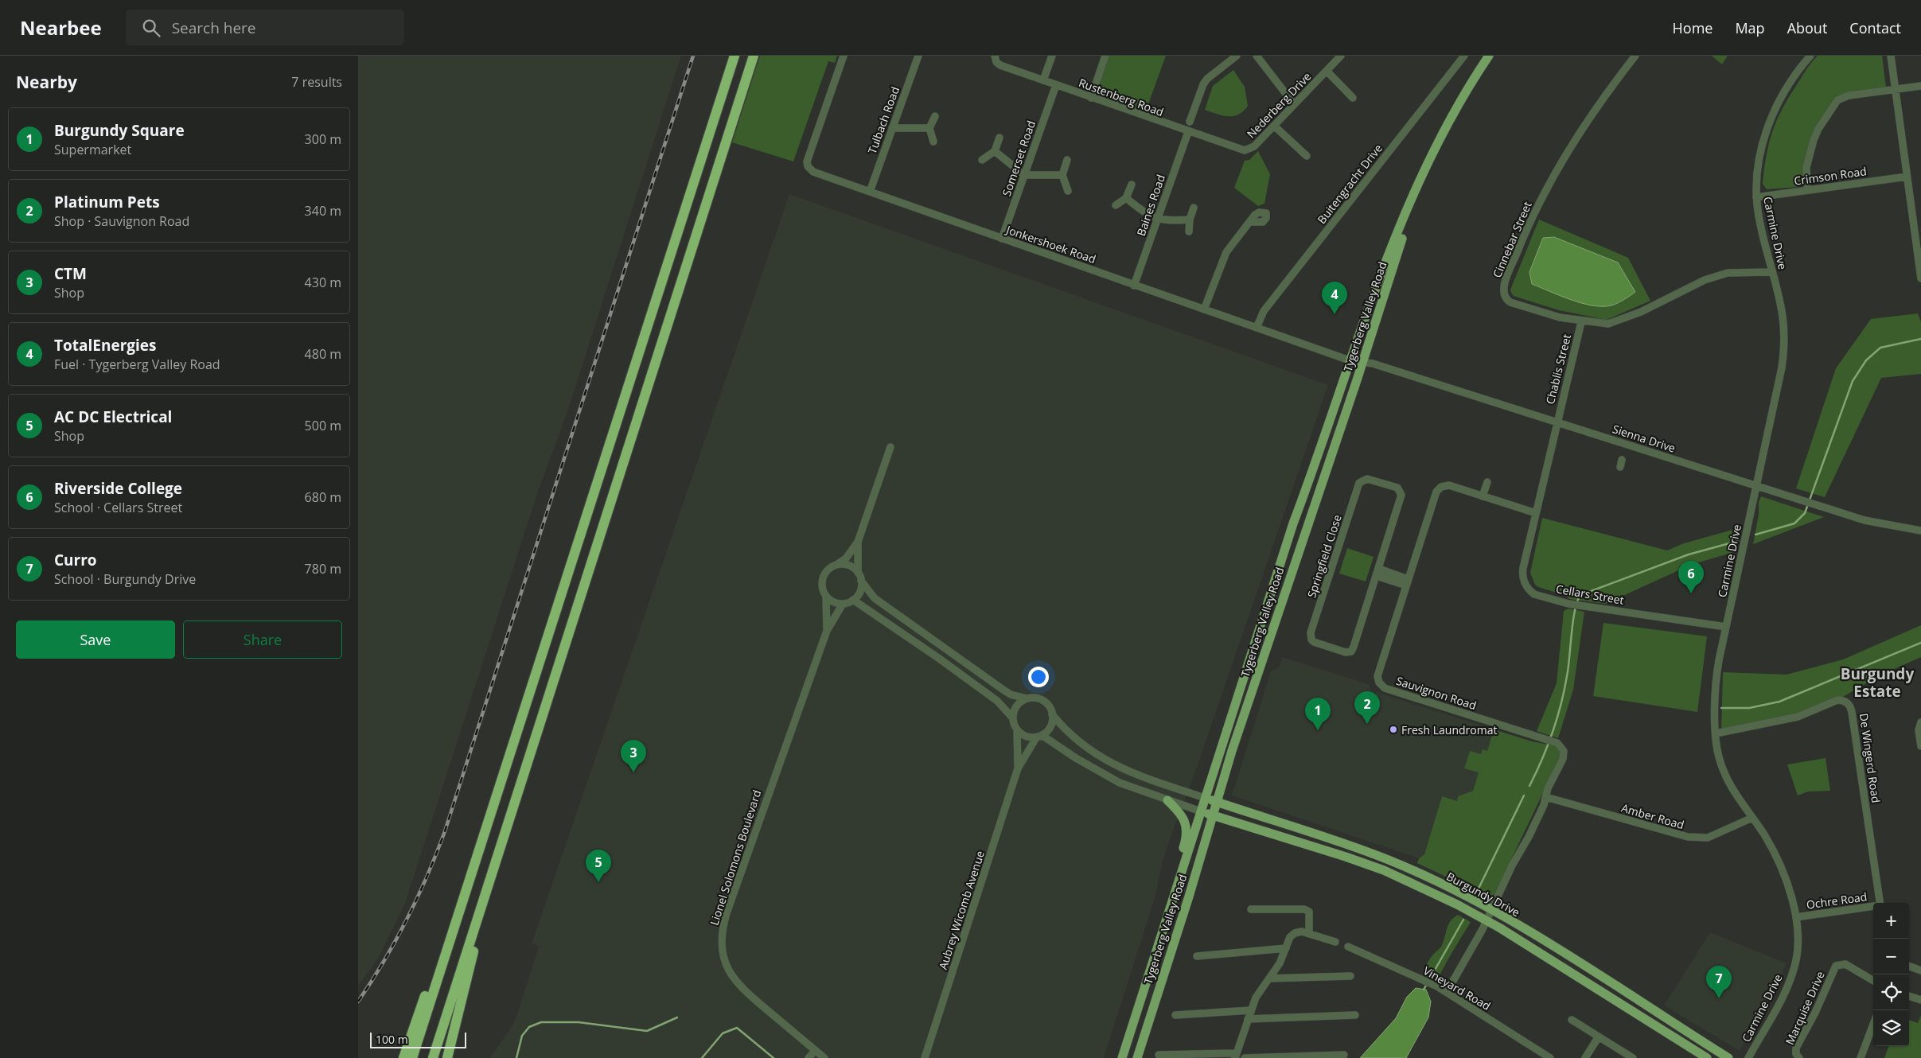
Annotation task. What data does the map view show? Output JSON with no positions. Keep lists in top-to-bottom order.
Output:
{
  "streets": {
    "main road": ["Tygerberg Valley Road", "Burgundy Drive"],
    "street": [
      "Rustenberg Road",
      "Nederberg Drive",
      "Tulbach Road",
      "Somerset Road",
      "Crimson Road",
      "Buitengracht Drive",
      "Baines Road",
      "Carmine Drive",
      "Cinnebar Street",
      "Jonkershoek Road",
      "Chablis Street",
      "Sienna Drive",
      "Springfield Close",
      "Cellars Street",
      "Sauvignon Road",
      "De Wingerd Road",
      "Amber Road",
      "Lionel Solomons Boulevard",
      "Ochre Road",
      "Aubrey Wicomb Avenue",
      "Vineyard Road",
      "Marquise Drive"
    ]
  },
  "crossings": [
    ["Rustenberg Road", "Nederberg Drive"],
    ["Rustenberg Road", "Somerset Road"],
    ["Rustenberg Road", "Baines Road"],
    ["Tulbach Road", "Jonkershoek Road"],
    ["Somerset Road", "Jonkershoek Road"],
    ["Crimson Road", "Carmine Drive"],
    ["Buitengracht Drive", "Jonkershoek Road"],
    ["Baines Road", "Jonkershoek Road"],
    ["Carmine Drive", "Cinnebar Street"],
    ["Carmine Drive", "Sienna Drive"],
    ["Carmine Drive", "Cellars Street"],
    ["Carmine Drive", "De Wingerd Road"],
    ["Carmine Drive", "Amber Road"],
    ["Carmine Drive", "Ochre Road"],
    ["Cinnebar Street", "Chablis Street"],
    ["Jonkershoek Road", "Tygerberg Valley Road"],
    ["Tygerberg Valley Road", "Sienna Drive"],
    ["Tygerberg Valley Road", "Burgundy Drive"],
    ["Chablis Street", "Sienna Drive"],
    ["Chablis Street", "Cellars Street"],
    ["Sienna Drive", "Cellars Street"],
    ["Cellars Street", "Sauvignon Road"],
    ["Sauvignon Road", "Amber Road"],
    ["Sauvignon Road", "Burgundy Drive"],
    ["Sauvignon Road", "Vineyard Road"]
  ],
  "districts": ["Burgundy Estate"],
  "places": ["Fresh Laundromat"],
  "scale_bar": "100 m",
  "page": {
    "header": "Nearbee",
    "search": "Search here",
    "nav": [
      "Home",
      "Map",
      "About",
      "Contact"
    ],
    "heading": ["Nearby", "7 results"],
    "list": [
      {
        "mark": "1",
        "name": "Burgundy Square",
        "note": "Supermarket",
        "value": "300 m"
      },
      {
        "mark": "2",
        "name": "Platinum Pets",
        "note": "Shop · Sauvignon Road",
        "value": "340 m"
      },
      {
        "mark": "3",
        "name": "CTM",
        "note": "Shop",
        "value": "430 m"
      },
      {
        "mark": "4",
        "name": "TotalEnergies",
        "note": "Fuel · Tygerberg Valley Road",
        "value": "480 m"
      },
      {
        "mark": "5",
        "name": "AC DC Electrical",
        "note": "Shop",
        "value": "500 m"
      },
      {
        "mark": "6",
        "name": "Riverside College",
        "note": "School · Cellars Street",
        "value": "680 m"
      },
      {
        "mark": "7",
        "name": "Curro",
        "note": "School · Burgundy Drive",
        "value": "780 m"
      }
    ],
    "pins": [
      "4",
      "6",
      "2",
      "1",
      "3",
      "5",
      "7"
    ],
    "buttons": ["Save", "Share"],
    "map_buttons": ["+", "−"],
    "scale": "100 m"
  }
}
